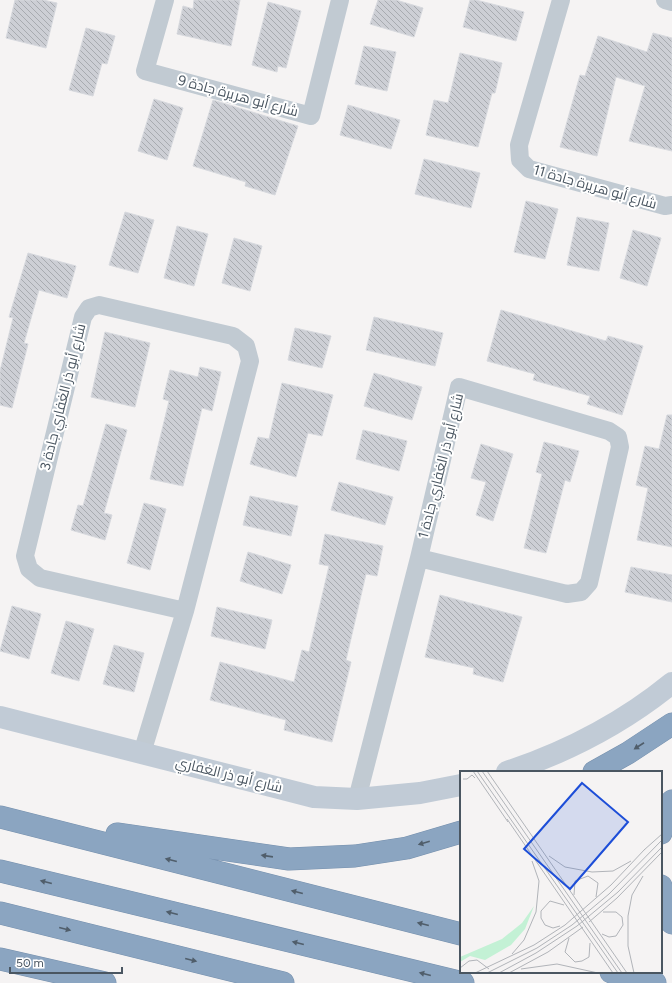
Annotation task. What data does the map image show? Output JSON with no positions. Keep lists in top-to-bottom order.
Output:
{
  "streets": {
    "street": [
      "شارع أبو هريرة جادة 9",
      "شارع أبو هريرة جادة 11",
      "شارع أبو ذر الغفاري جادة 3",
      "شارع أبو ذر الغفاري جادة 1",
      "شارع أبو ذر الغفاري"
    ]
  },
  "crossings": [
    ["شارع أبو ذر الغفاري جادة 3", "شارع أبو ذر الغفاري"],
    ["شارع أبو ذر الغفاري جادة 1", "شارع أبو ذر الغفاري"]
  ],
  "scale_bar": "50 m"
}
